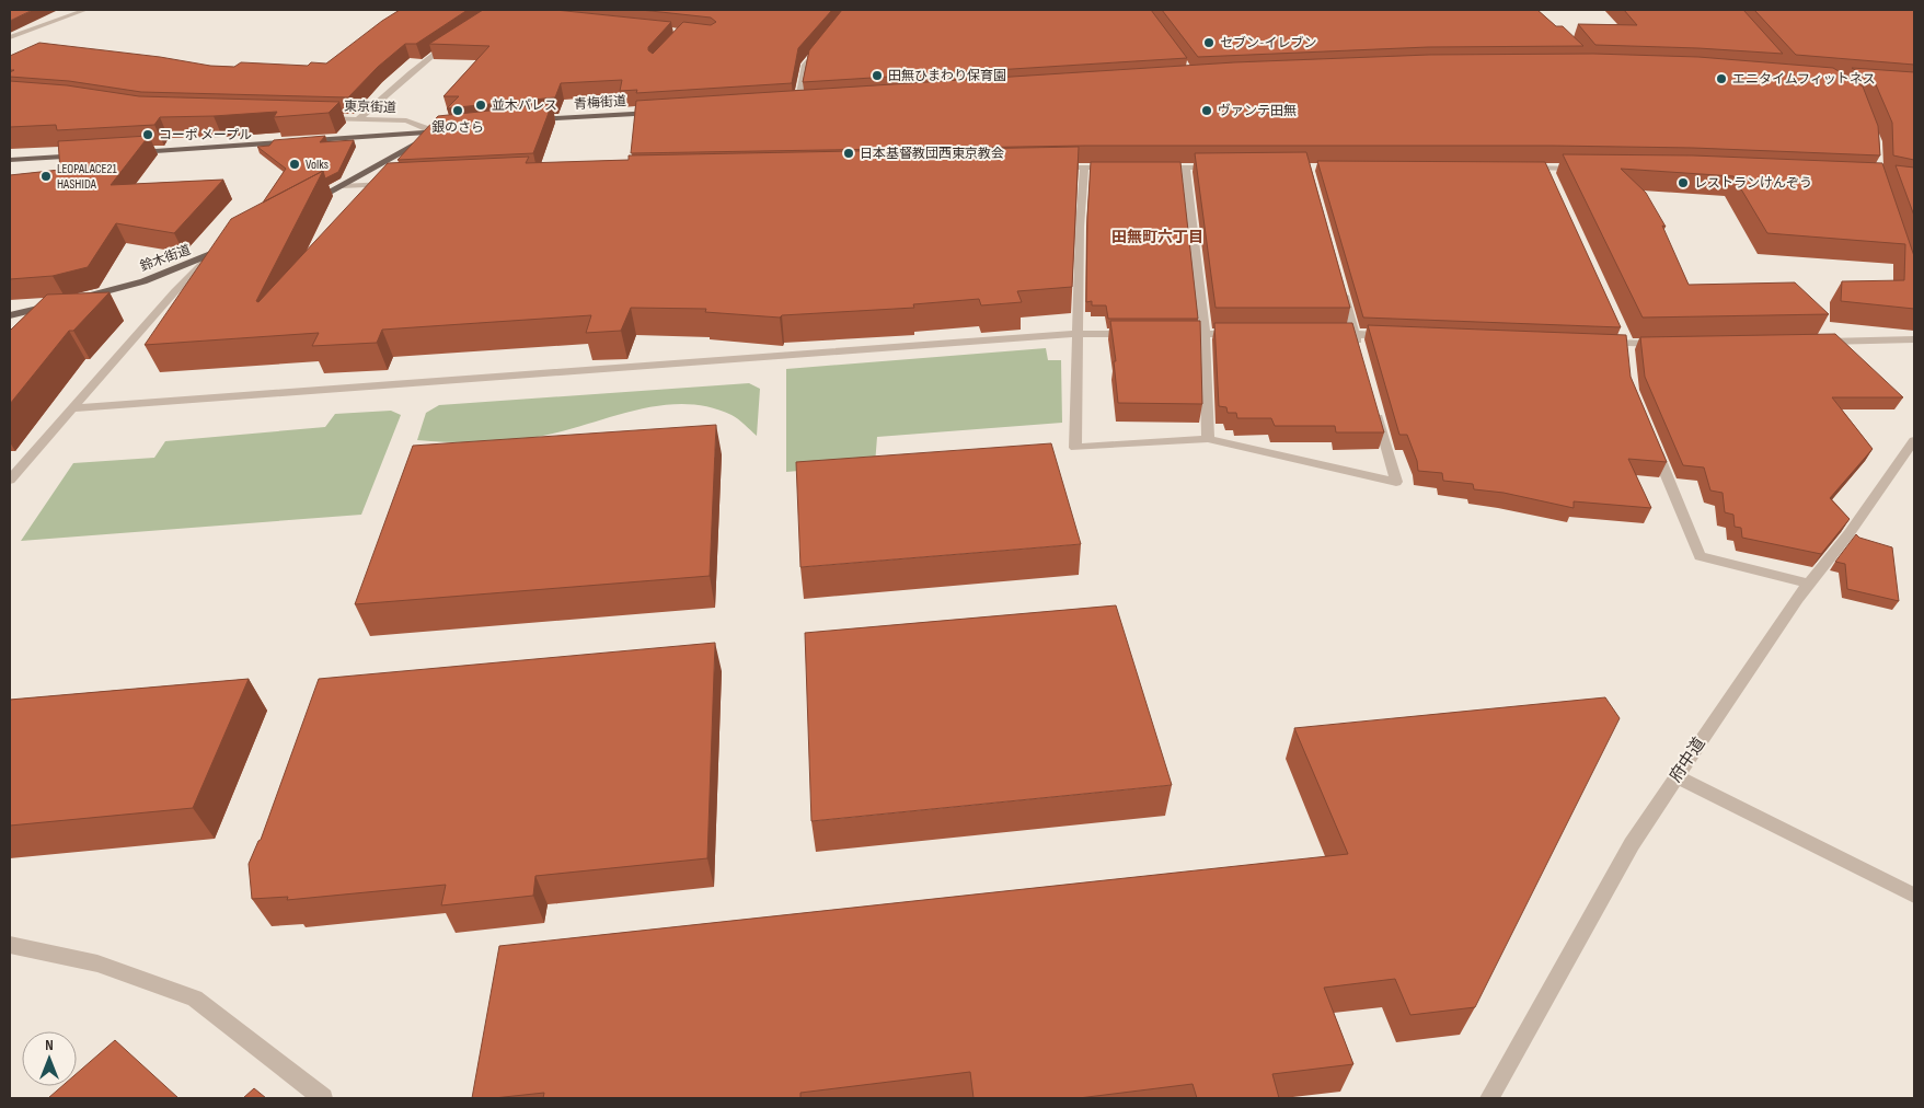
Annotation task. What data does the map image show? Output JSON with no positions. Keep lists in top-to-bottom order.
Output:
{
  "streets": {
    "main road": ["青梅街道", "鈴木街道"],
    "street": ["東京街道", "府中道"]
  },
  "districts": ["田無町六丁目"],
  "places": [
    "セブン-イレブン",
    "田無ひまわり保育園",
    "エニタイムフィットネス",
    "並木パレス",
    "銀のさら",
    "ヴァンテ田無",
    "コーポ メープル",
    "日本基督教団西東京教会",
    "Volks",
    "LEOPALACE21 HASHIDA",
    "レストランけんぞう"
  ],
  "north": "top"
}
